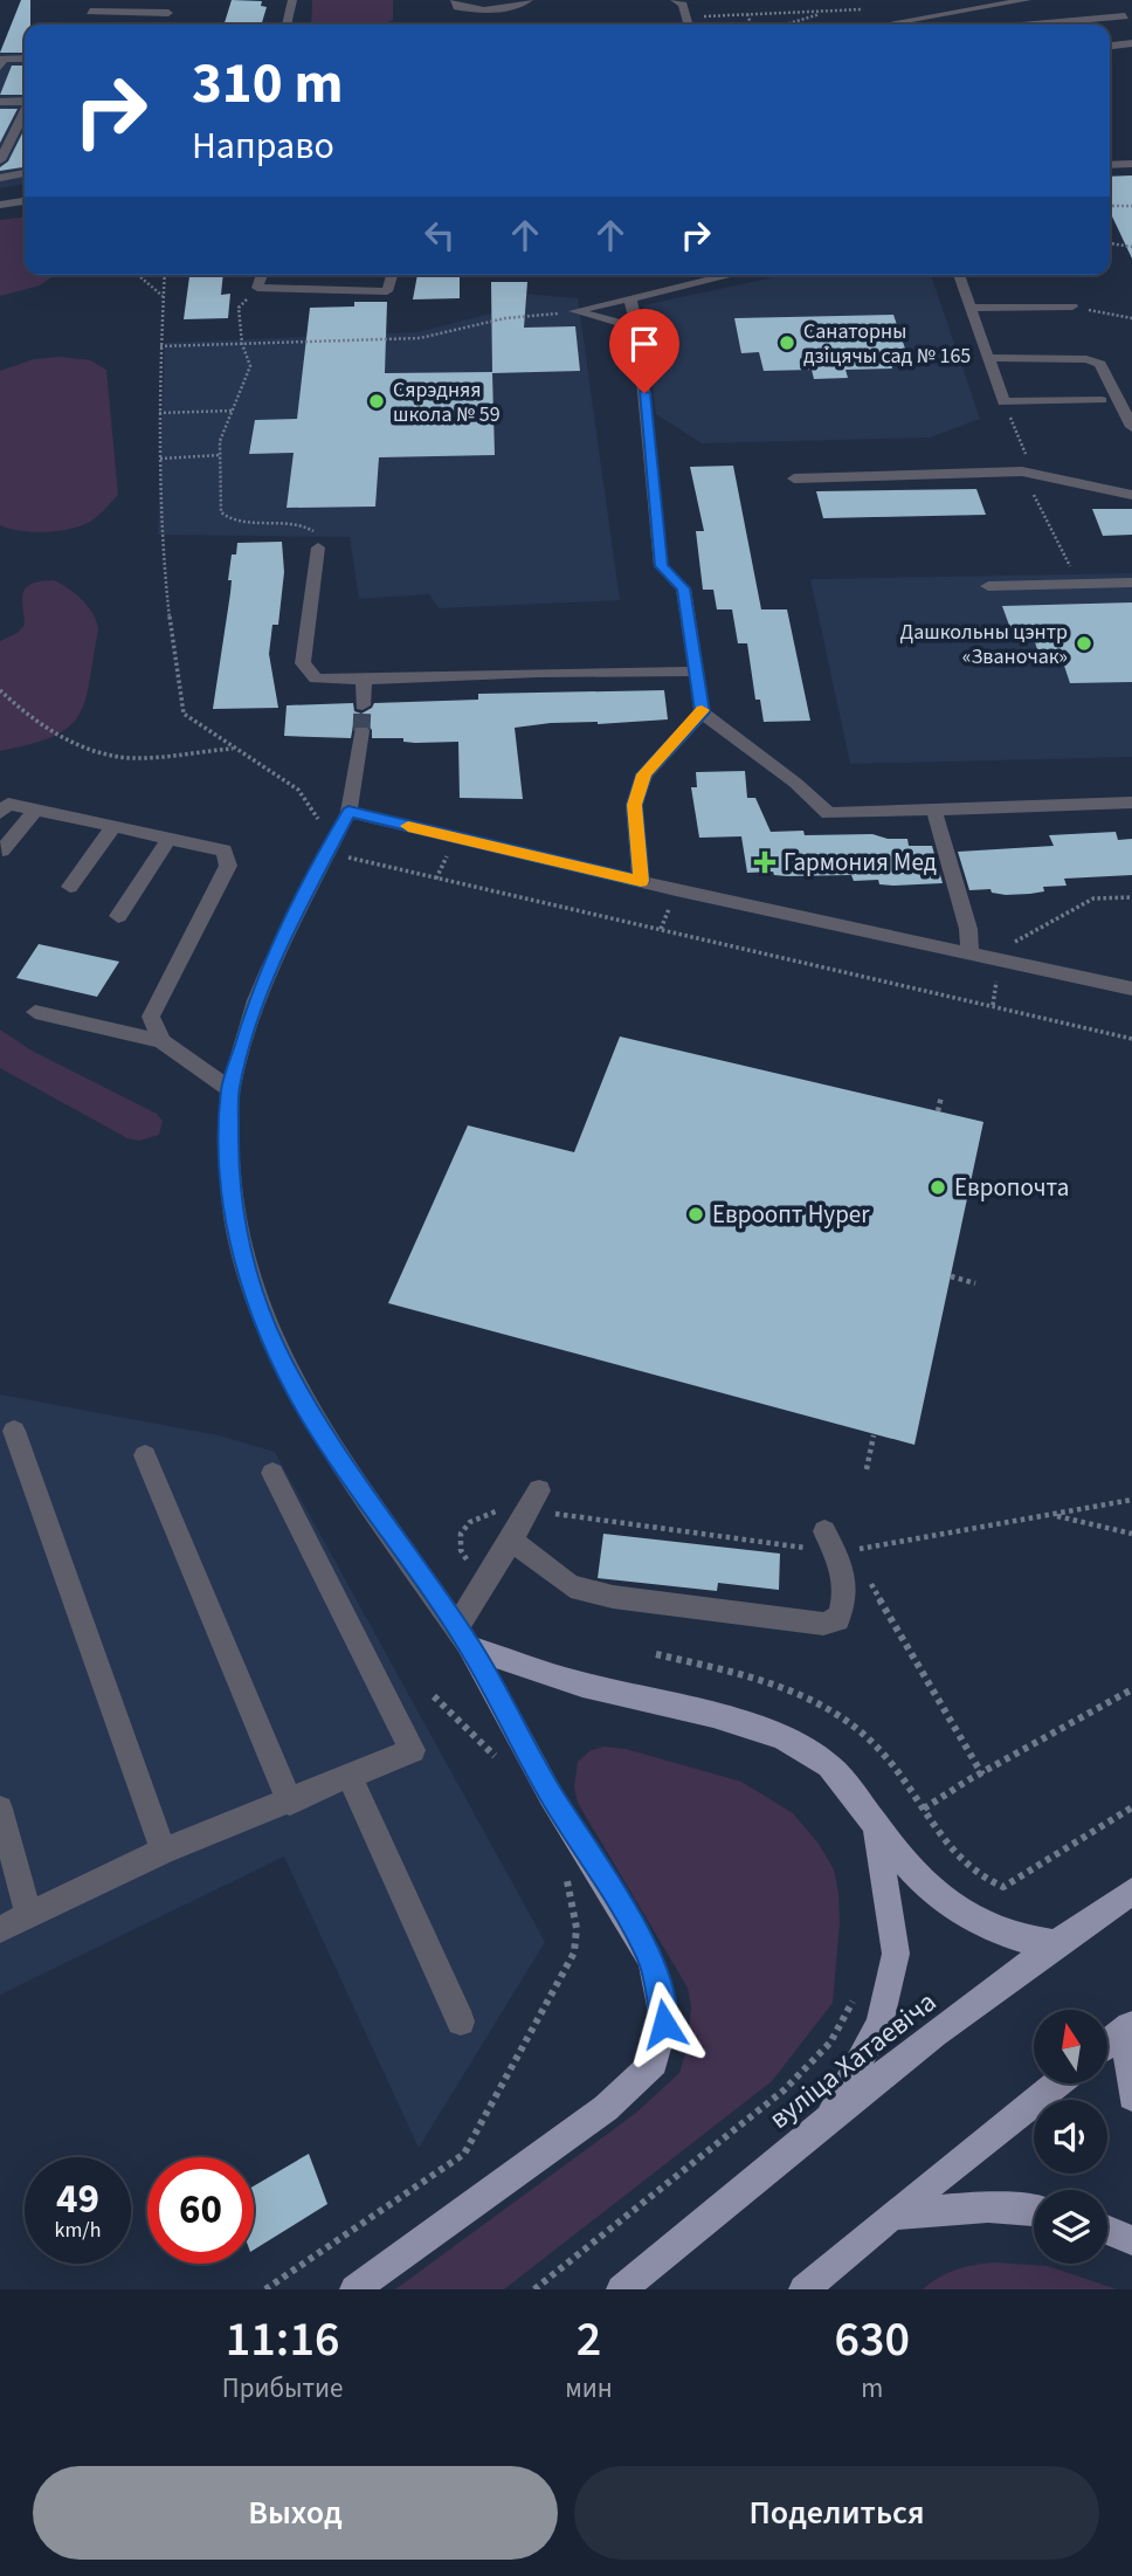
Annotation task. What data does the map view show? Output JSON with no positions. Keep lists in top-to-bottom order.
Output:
{
  "streets": {
    "main road": ["вуліца Хатаевіча"]
  },
  "places": {
    "other": [
      "Санаторны дзіцячы сад № 165",
      "Сярэдняя школа № 59",
      "Дашкольны цэнтр «Званочак»",
      "Европочта",
      "Евроопт Hyper"
    ],
    "health": ["Гармония Мед"]
  },
  "north": "top",
  "page": {
    "turn": ["310 m", "Направо"],
    "speed": "49 km/h",
    "limit": "60",
    "eta": [
      "11:16",
      "Прибытие",
      "2",
      "мин",
      "630",
      "m"
    ],
    "buttons": ["Выход", "Поделиться"]
  }
}
